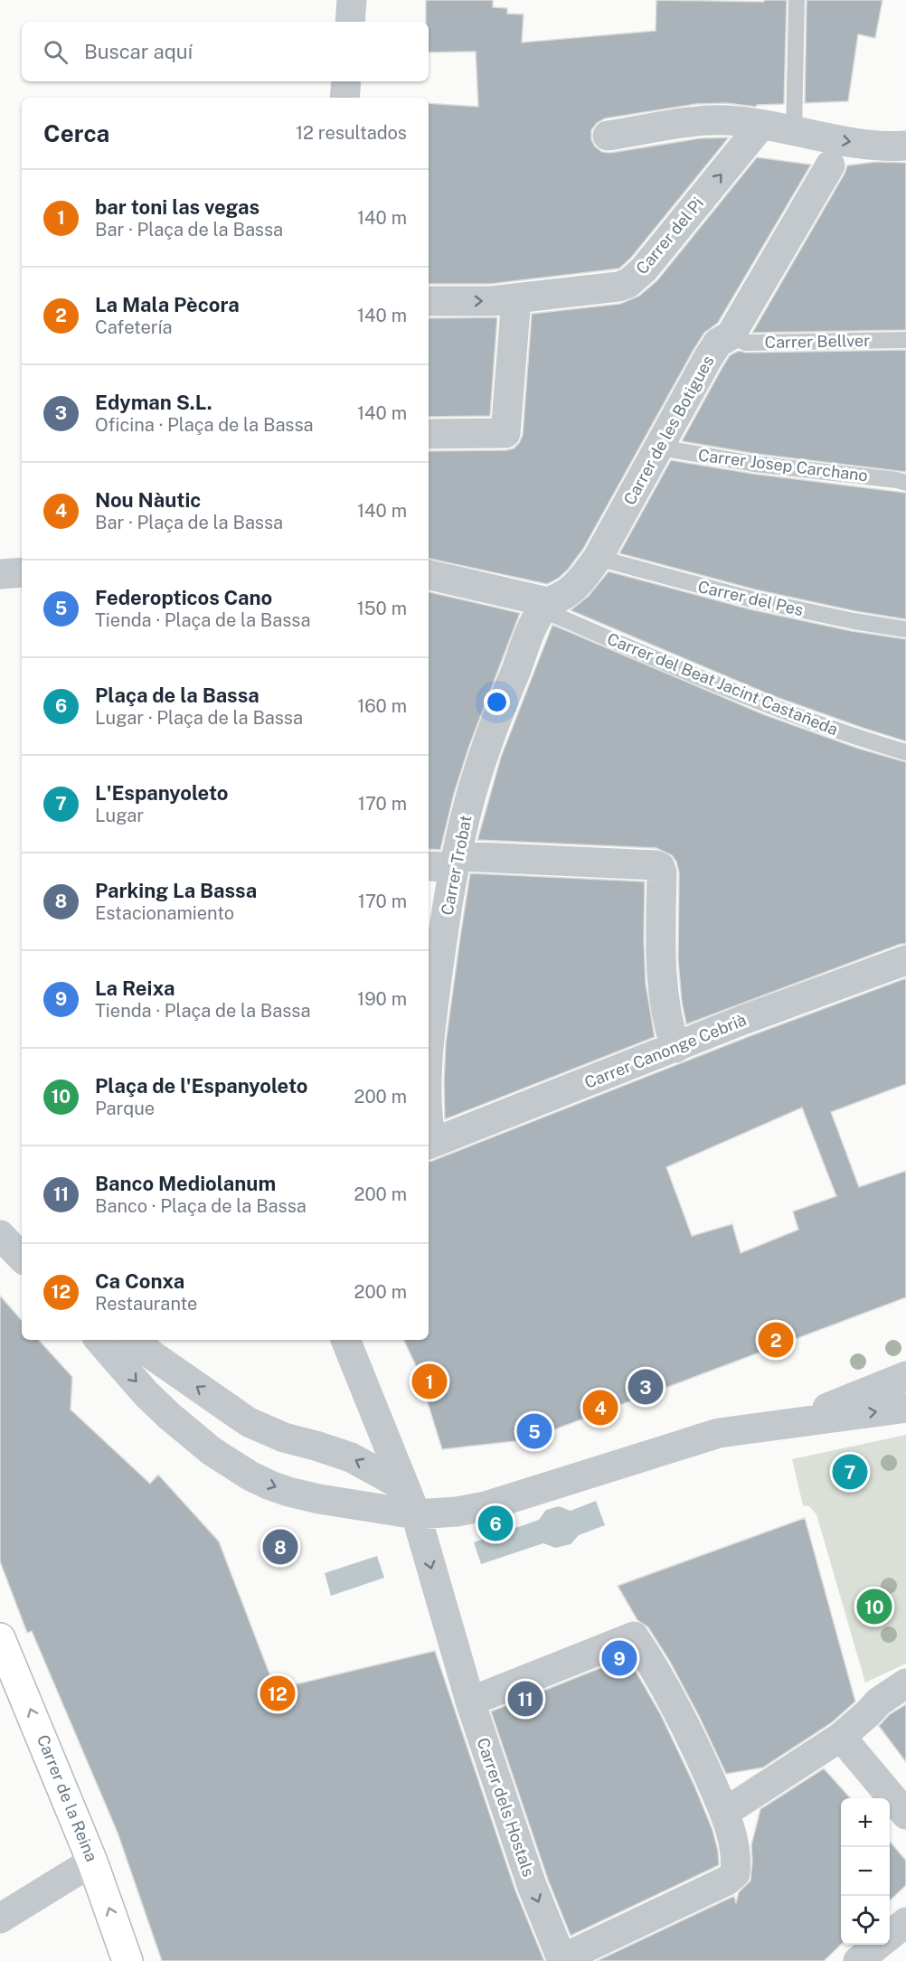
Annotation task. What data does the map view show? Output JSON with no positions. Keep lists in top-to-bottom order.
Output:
{
  "streets": {
    "street": [
      "Carrer del Pi",
      "Carrer de les Botigues",
      "Carrer Trobat",
      "Carrer Canonge Cebrià",
      "Carrer de la Reina",
      "Carrer dels Hostals"
    ],
    "lane": [
      "Carrer Bellver",
      "Carrer Josep Carchano",
      "Carrer del Pes",
      "Carrer del Beat Jacint Castañeda"
    ]
  },
  "crossings": [
    ["Carrer Bellver", "Carrer de les Botigues"],
    ["Carrer de les Botigues", "Carrer Josep Carchano"],
    ["Carrer de les Botigues", "Carrer del Pes"],
    ["Carrer de les Botigues", "Carrer del Beat Jacint Castañeda"],
    ["Carrer de les Botigues", "Carrer Trobat"],
    ["Carrer del Beat Jacint Castañeda", "Carrer Trobat"]
  ],
  "one_way": ["Carrer de la Reina", "Carrer dels Hostals"],
  "page": {
    "search": "Buscar aquí",
    "heading": ["Cerca", "12 resultados"],
    "list": [
      {
        "mark": "1",
        "name": "bar toni las vegas",
        "note": "Bar · Plaça de la Bassa",
        "value": "140 m"
      },
      {
        "mark": "2",
        "name": "La Mala Pècora",
        "note": "Cafetería",
        "value": "140 m"
      },
      {
        "mark": "3",
        "name": "Edyman S.L.",
        "note": "Oficina · Plaça de la Bassa",
        "value": "140 m"
      },
      {
        "mark": "4",
        "name": "Nou Nàutic",
        "note": "Bar · Plaça de la Bassa",
        "value": "140 m"
      },
      {
        "mark": "5",
        "name": "Federopticos Cano",
        "note": "Tienda · Plaça de la Bassa",
        "value": "150 m"
      },
      {
        "mark": "6",
        "name": "Plaça de la Bassa",
        "note": "Lugar · Plaça de la Bassa",
        "value": "160 m"
      },
      {
        "mark": "7",
        "name": "L'Espanyoleto",
        "note": "Lugar",
        "value": "170 m"
      },
      {
        "mark": "8",
        "name": "Parking La Bassa",
        "note": "Estacionamiento",
        "value": "170 m"
      },
      {
        "mark": "9",
        "name": "La Reixa",
        "note": "Tienda · Plaça de la Bassa",
        "value": "190 m"
      },
      {
        "mark": "10",
        "name": "Plaça de l'Espanyoleto",
        "note": "Parque",
        "value": "200 m"
      },
      {
        "mark": "11",
        "name": "Banco Mediolanum",
        "note": "Banco · Plaça de la Bassa",
        "value": "200 m"
      },
      {
        "mark": "12",
        "name": "Ca Conxa",
        "note": "Restaurante",
        "value": "200 m"
      }
    ],
    "pins": [
      "2",
      "1",
      "3",
      "4",
      "5",
      "7",
      "6",
      "8",
      "10",
      "9",
      "12",
      "11"
    ],
    "map_buttons": ["+", "−"]
  }
}
